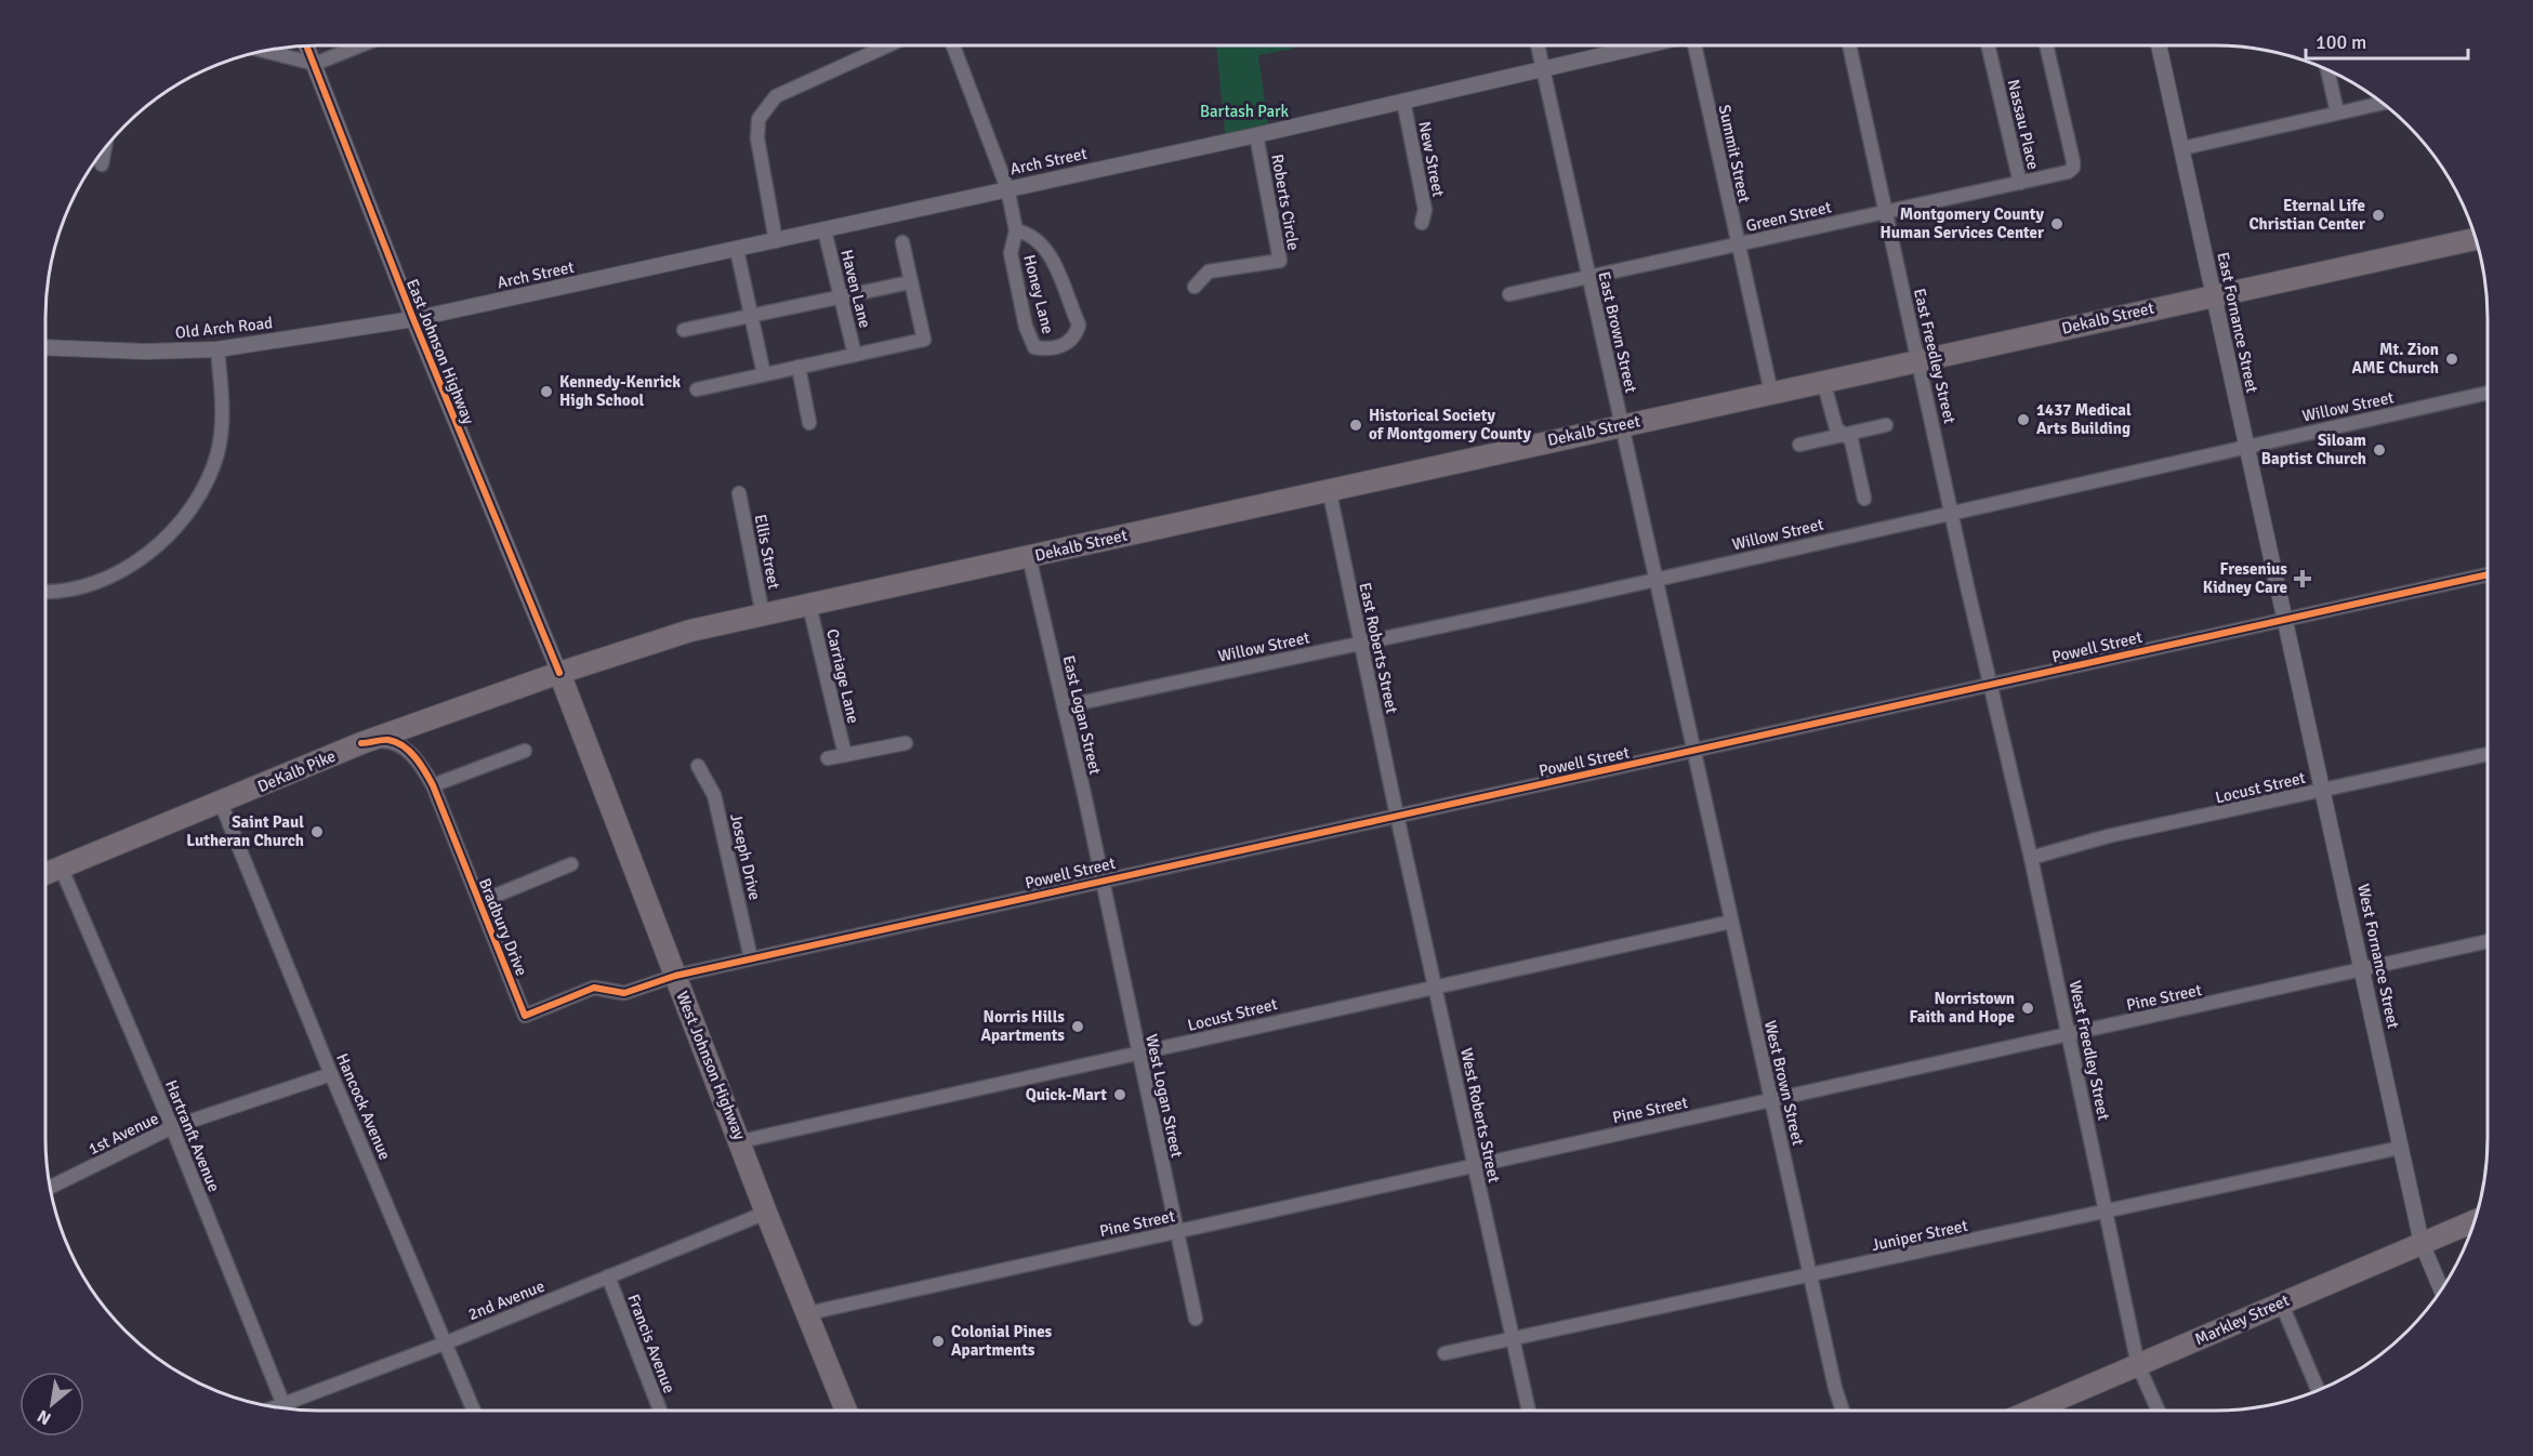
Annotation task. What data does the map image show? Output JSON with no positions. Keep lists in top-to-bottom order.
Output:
{
  "streets": {
    "highway": [
      "Dekalb Street",
      "DeKalb Pike",
      "West Johnson Highway",
      "Markley Street"
    ],
    "street": [
      "Nassau Place",
      "Summit Street",
      "New Street",
      "Arch Street",
      "Roberts Circle",
      "Green Street",
      "Haven Lane",
      "Honey Lane",
      "East Fornance Street",
      "Old Arch Road",
      "East Brown Street",
      "East Johnson Highway",
      "East Freedley Street",
      "Willow Street",
      "Ellis Street",
      "Powell Street",
      "East Roberts Street",
      "Carriage Lane",
      "East Logan Street",
      "Locust Street",
      "Joseph Drive",
      "Bradbury Drive",
      "West Fornance Street",
      "Pine Street",
      "West Freedley Street",
      "West Brown Street",
      "West Logan Street",
      "Hancock Avenue",
      "West Roberts Street",
      "1st Avenue",
      "Hartranft Avenue",
      "Juniper Street",
      "2nd Avenue",
      "Francis Avenue"
    ]
  },
  "crossings": [
    ["Nassau Place", "Green Street"],
    ["Summit Street", "Green Street"],
    ["Summit Street", "Dekalb Street"],
    ["New Street", "Arch Street"],
    ["Arch Street", "Roberts Circle"],
    ["Arch Street", "Haven Lane"],
    ["Arch Street", "Honey Lane"],
    ["Arch Street", "Old Arch Road"],
    ["Arch Street", "East Brown Street"],
    ["Arch Street", "East Johnson Highway"],
    ["Green Street", "East Brown Street"],
    ["Green Street", "East Freedley Street"],
    ["Dekalb Street", "East Fornance Street"],
    ["Dekalb Street", "East Brown Street"],
    ["Dekalb Street", "East Johnson Highway"],
    ["Dekalb Street", "East Freedley Street"],
    ["Dekalb Street", "Ellis Street"],
    ["Dekalb Street", "East Roberts Street"],
    ["Dekalb Street", "Carriage Lane"],
    ["Dekalb Street", "East Logan Street"],
    ["Dekalb Street", "DeKalb Pike"],
    ["Dekalb Street", "West Johnson Highway"],
    ["East Fornance Street", "Willow Street"],
    ["East Fornance Street", "Powell Street"],
    ["East Fornance Street", "West Fornance Street"],
    ["Old Arch Road", "East Johnson Highway"],
    ["East Brown Street", "Willow Street"],
    ["East Brown Street", "Powell Street"],
    ["East Brown Street", "West Brown Street"],
    ["East Johnson Highway", "DeKalb Pike"],
    ["East Johnson Highway", "West Johnson Highway"],
    ["East Freedley Street", "Willow Street"],
    ["East Freedley Street", "Powell Street"],
    ["East Freedley Street", "West Freedley Street"],
    ["Willow Street", "East Roberts Street"],
    ["Willow Street", "East Logan Street"],
    ["Powell Street", "East Roberts Street"],
    ["Powell Street", "East Logan Street"],
    ["Powell Street", "Joseph Drive"],
    ["Powell Street", "Bradbury Drive"],
    ["Powell Street", "West Fornance Street"],
    ["Powell Street", "West Freedley Street"],
    ["Powell Street", "West Johnson Highway"],
    ["Powell Street", "West Brown Street"],
    ["Powell Street", "West Logan Street"],
    ["Powell Street", "West Roberts Street"],
    ["East Roberts Street", "West Roberts Street"],
    ["East Logan Street", "West Logan Street"],
    ["DeKalb Pike", "Bradbury Drive"],
    ["DeKalb Pike", "West Johnson Highway"],
    ["DeKalb Pike", "Hancock Avenue"],
    ["DeKalb Pike", "Hartranft Avenue"],
    ["Locust Street", "West Fornance Street"],
    ["Locust Street", "West Freedley Street"],
    ["Locust Street", "West Johnson Highway"],
    ["Locust Street", "West Brown Street"],
    ["Locust Street", "West Logan Street"],
    ["Locust Street", "West Roberts Street"],
    ["Bradbury Drive", "West Johnson Highway"],
    ["West Fornance Street", "Pine Street"],
    ["West Fornance Street", "Juniper Street"],
    ["West Fornance Street", "Markley Street"],
    ["Pine Street", "West Freedley Street"],
    ["Pine Street", "West Johnson Highway"],
    ["Pine Street", "West Brown Street"],
    ["Pine Street", "West Logan Street"],
    ["Pine Street", "West Roberts Street"],
    ["West Freedley Street", "Juniper Street"],
    ["West Freedley Street", "Markley Street"],
    ["West Johnson Highway", "2nd Avenue"],
    ["West Brown Street", "Juniper Street"],
    ["Hancock Avenue", "1st Avenue"],
    ["Hancock Avenue", "2nd Avenue"],
    ["West Roberts Street", "Juniper Street"],
    ["1st Avenue", "Hartranft Avenue"],
    ["Hartranft Avenue", "2nd Avenue"],
    ["2nd Avenue", "Francis Avenue"]
  ],
  "parks": ["Bartash Park"],
  "places": {
    "other": [
      "Eternal Life Christian Center",
      "Montgomery County Human Services Center",
      "Mt. Zion AME Church",
      "Kennedy-Kenrick High School",
      "1437 Medical Arts Building",
      "Historical Society of Montgomery County",
      "Siloam Baptist Church",
      "Saint Paul Lutheran Church",
      "Norristown Faith and Hope",
      "Norris Hills Apartments",
      "Quick-Mart",
      "Colonial Pines Apartments"
    ],
    "health": ["Fresenius Kidney Care"]
  },
  "scale_bar": "100 m",
  "north": "bottom left"
}
